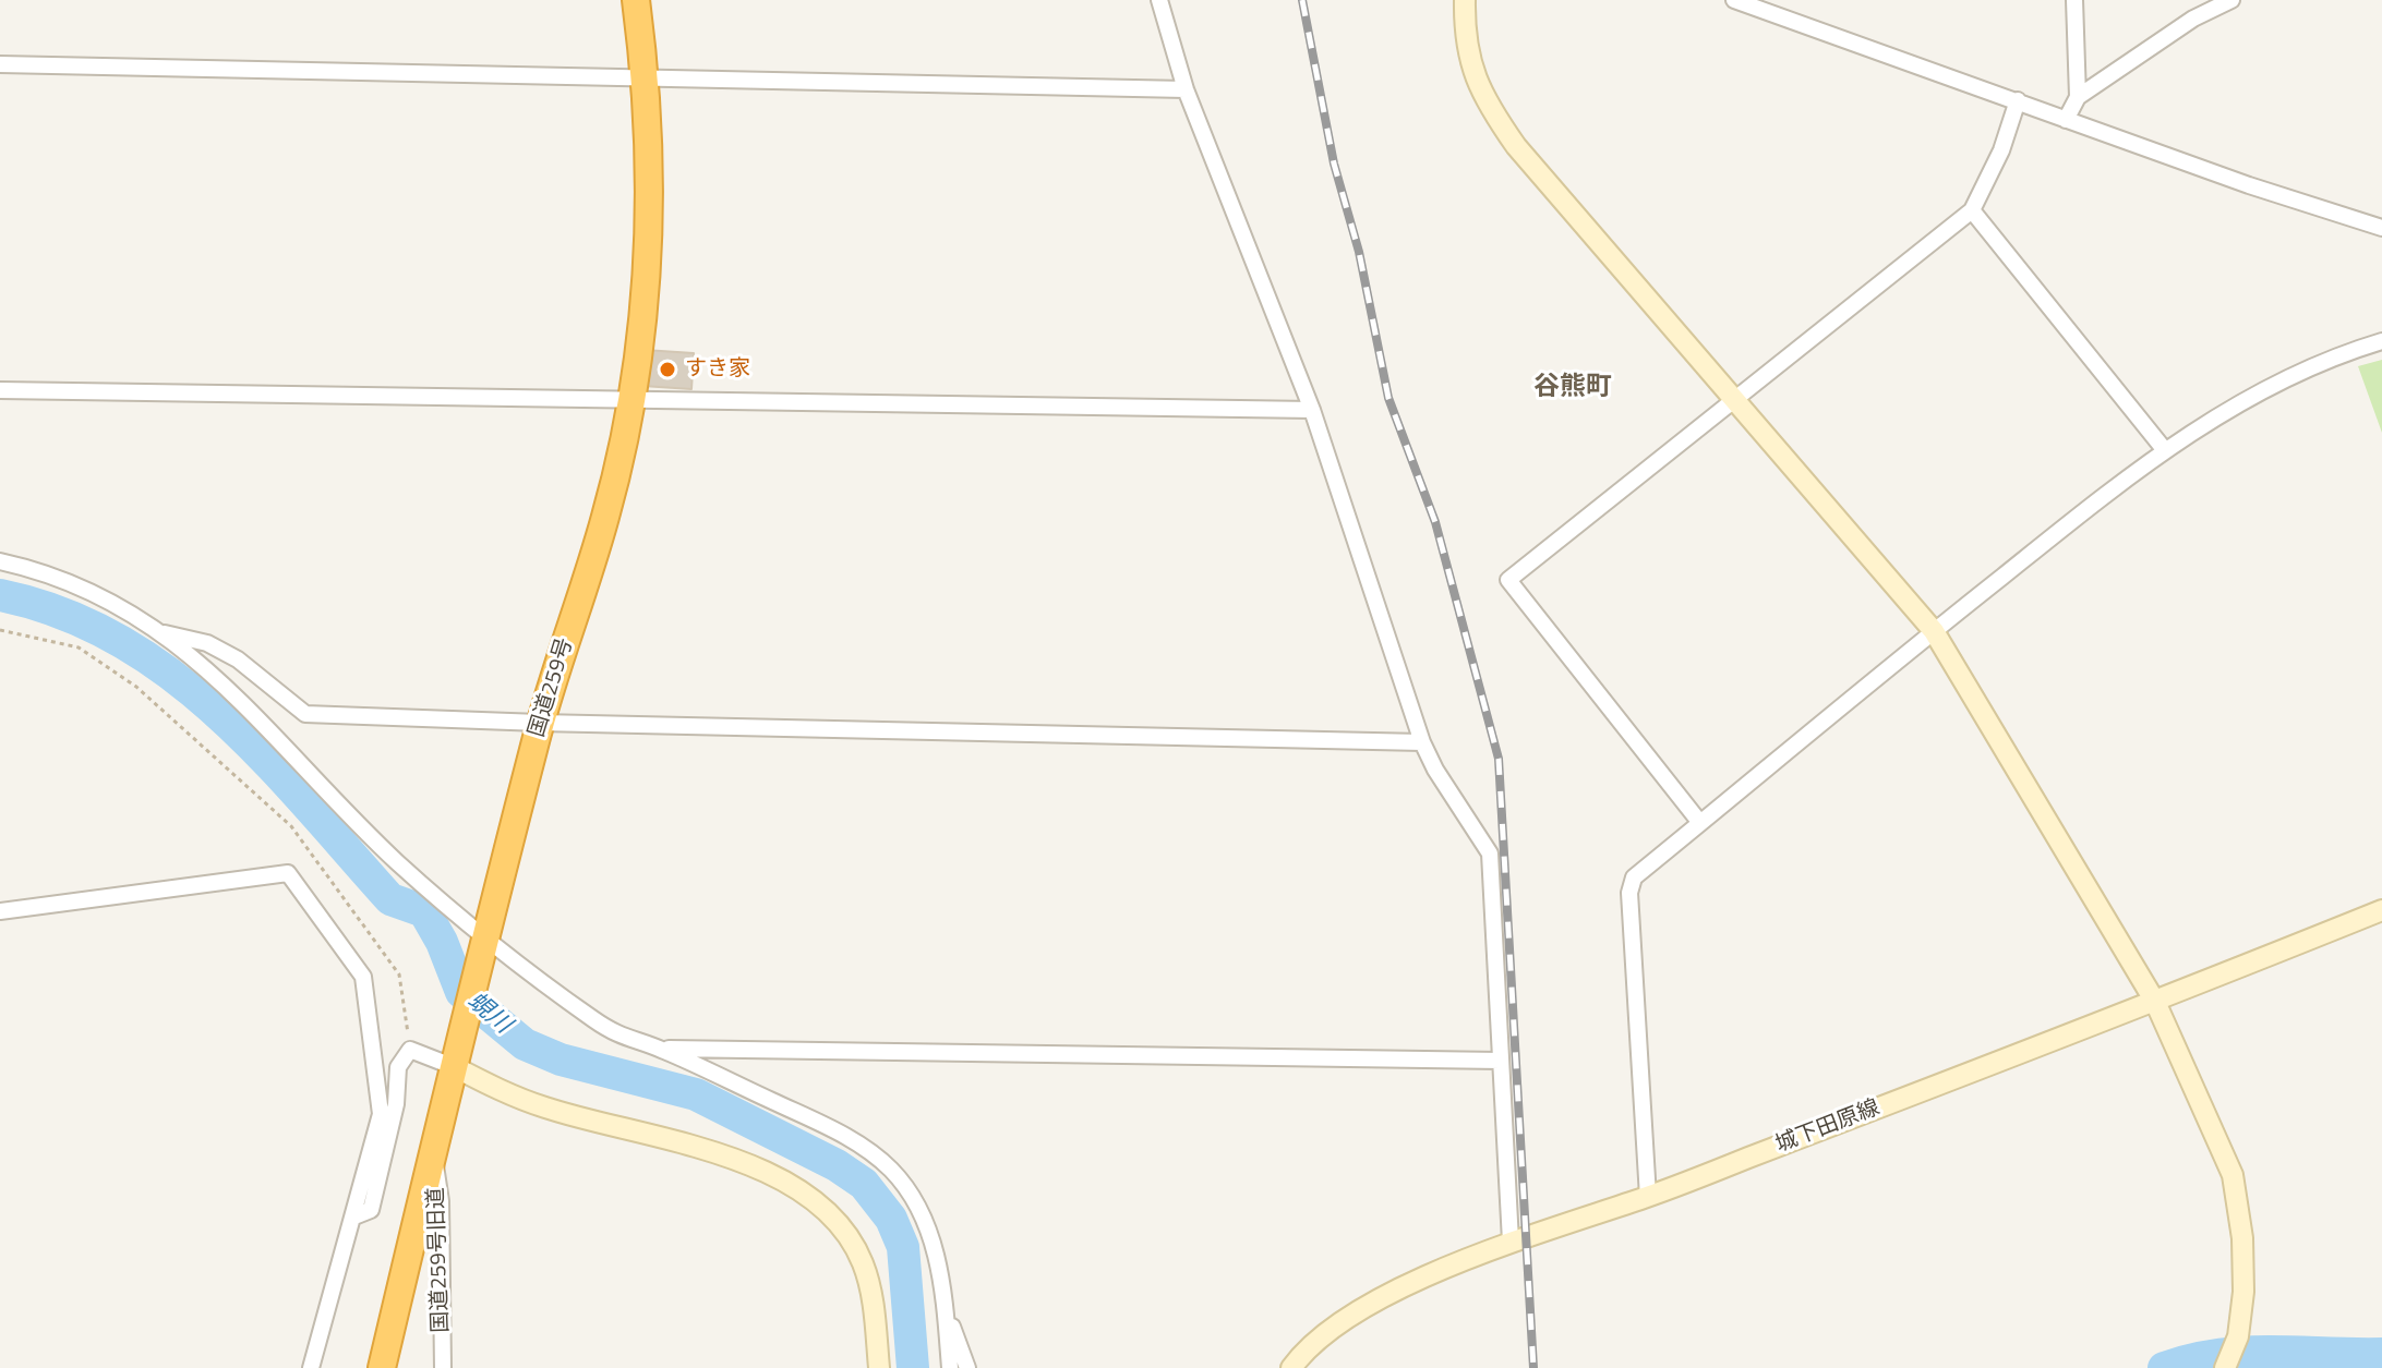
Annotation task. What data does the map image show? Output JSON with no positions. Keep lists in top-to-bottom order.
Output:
{
  "streets": {
    "highway": ["国道259号"],
    "street": ["城下田原線", "国道259号旧道"]
  },
  "crossings": [
    ["国道259号", "国道259号旧道"]
  ],
  "districts": ["谷熊町"],
  "water": ["蜆川"],
  "places": ["すき家"]
}
